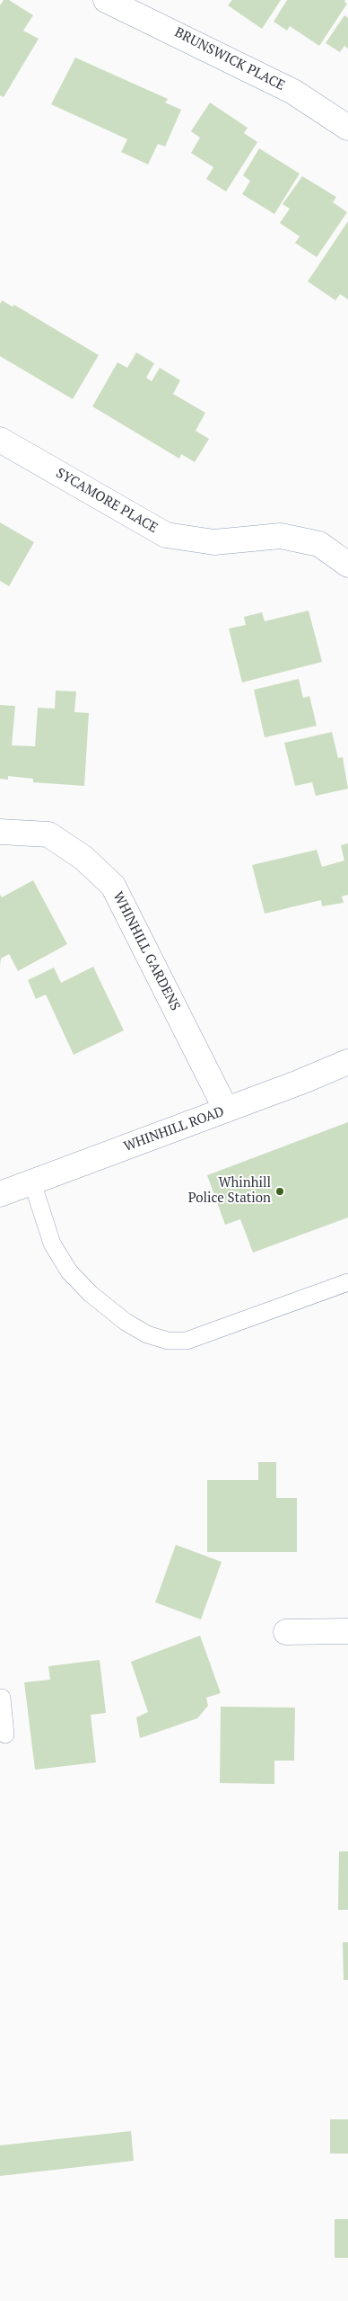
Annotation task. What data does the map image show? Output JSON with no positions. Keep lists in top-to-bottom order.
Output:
{
  "streets": {
    "street": [
      "BRUNSWICK PLACE",
      "SYCAMORE PLACE",
      "WHINHILL GARDENS",
      "WHINHILL ROAD"
    ]
  },
  "crossings": [
    ["WHINHILL GARDENS", "WHINHILL ROAD"]
  ],
  "places": ["Whinhill Police Station"]
}
